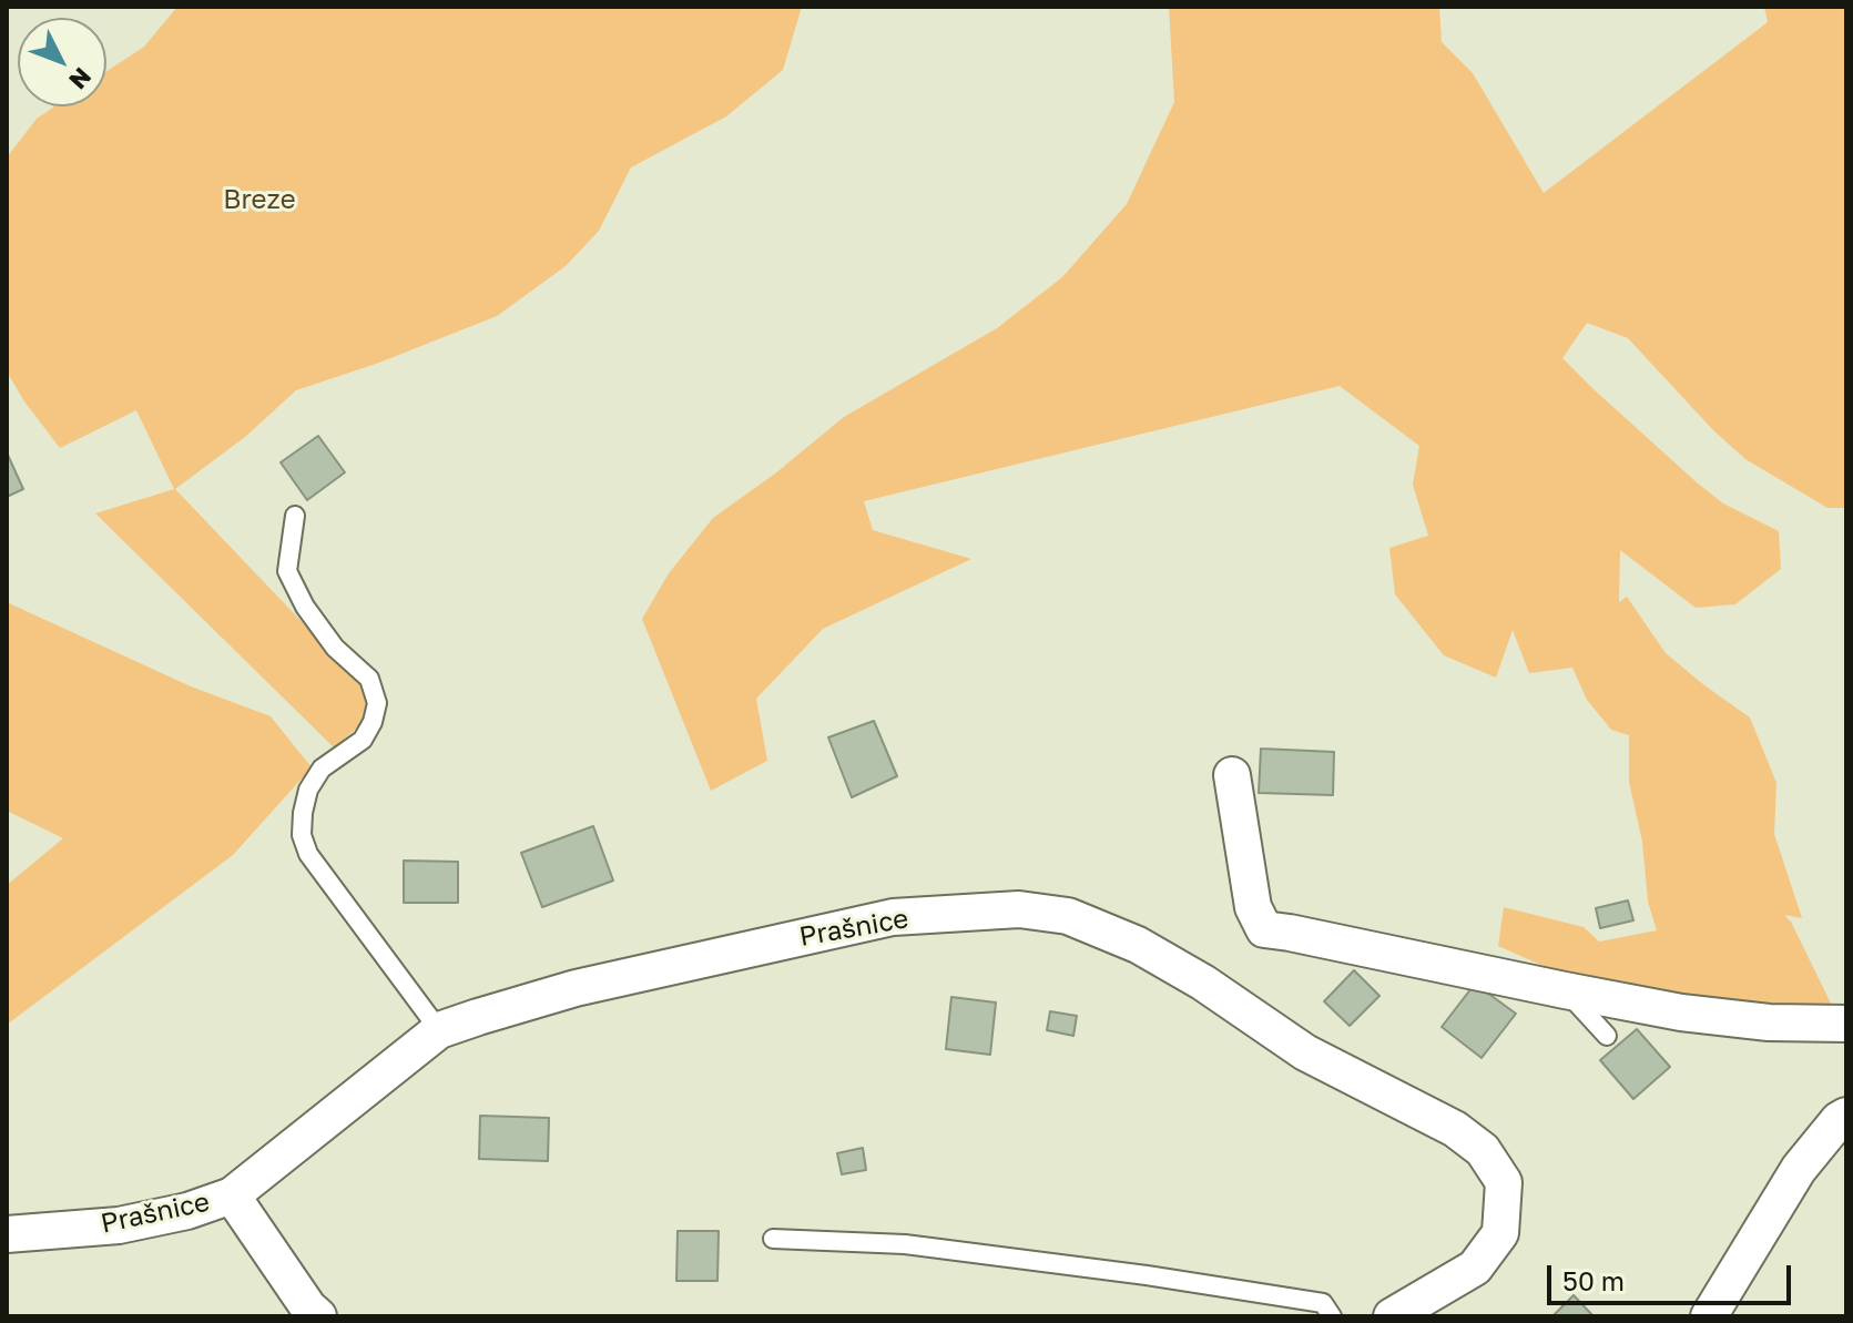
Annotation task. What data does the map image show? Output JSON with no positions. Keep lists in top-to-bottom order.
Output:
{
  "streets": {
    "street": ["Prašnice"]
  },
  "parks": ["Breze"],
  "scale_bar": "50 m",
  "north": "bottom right"
}
